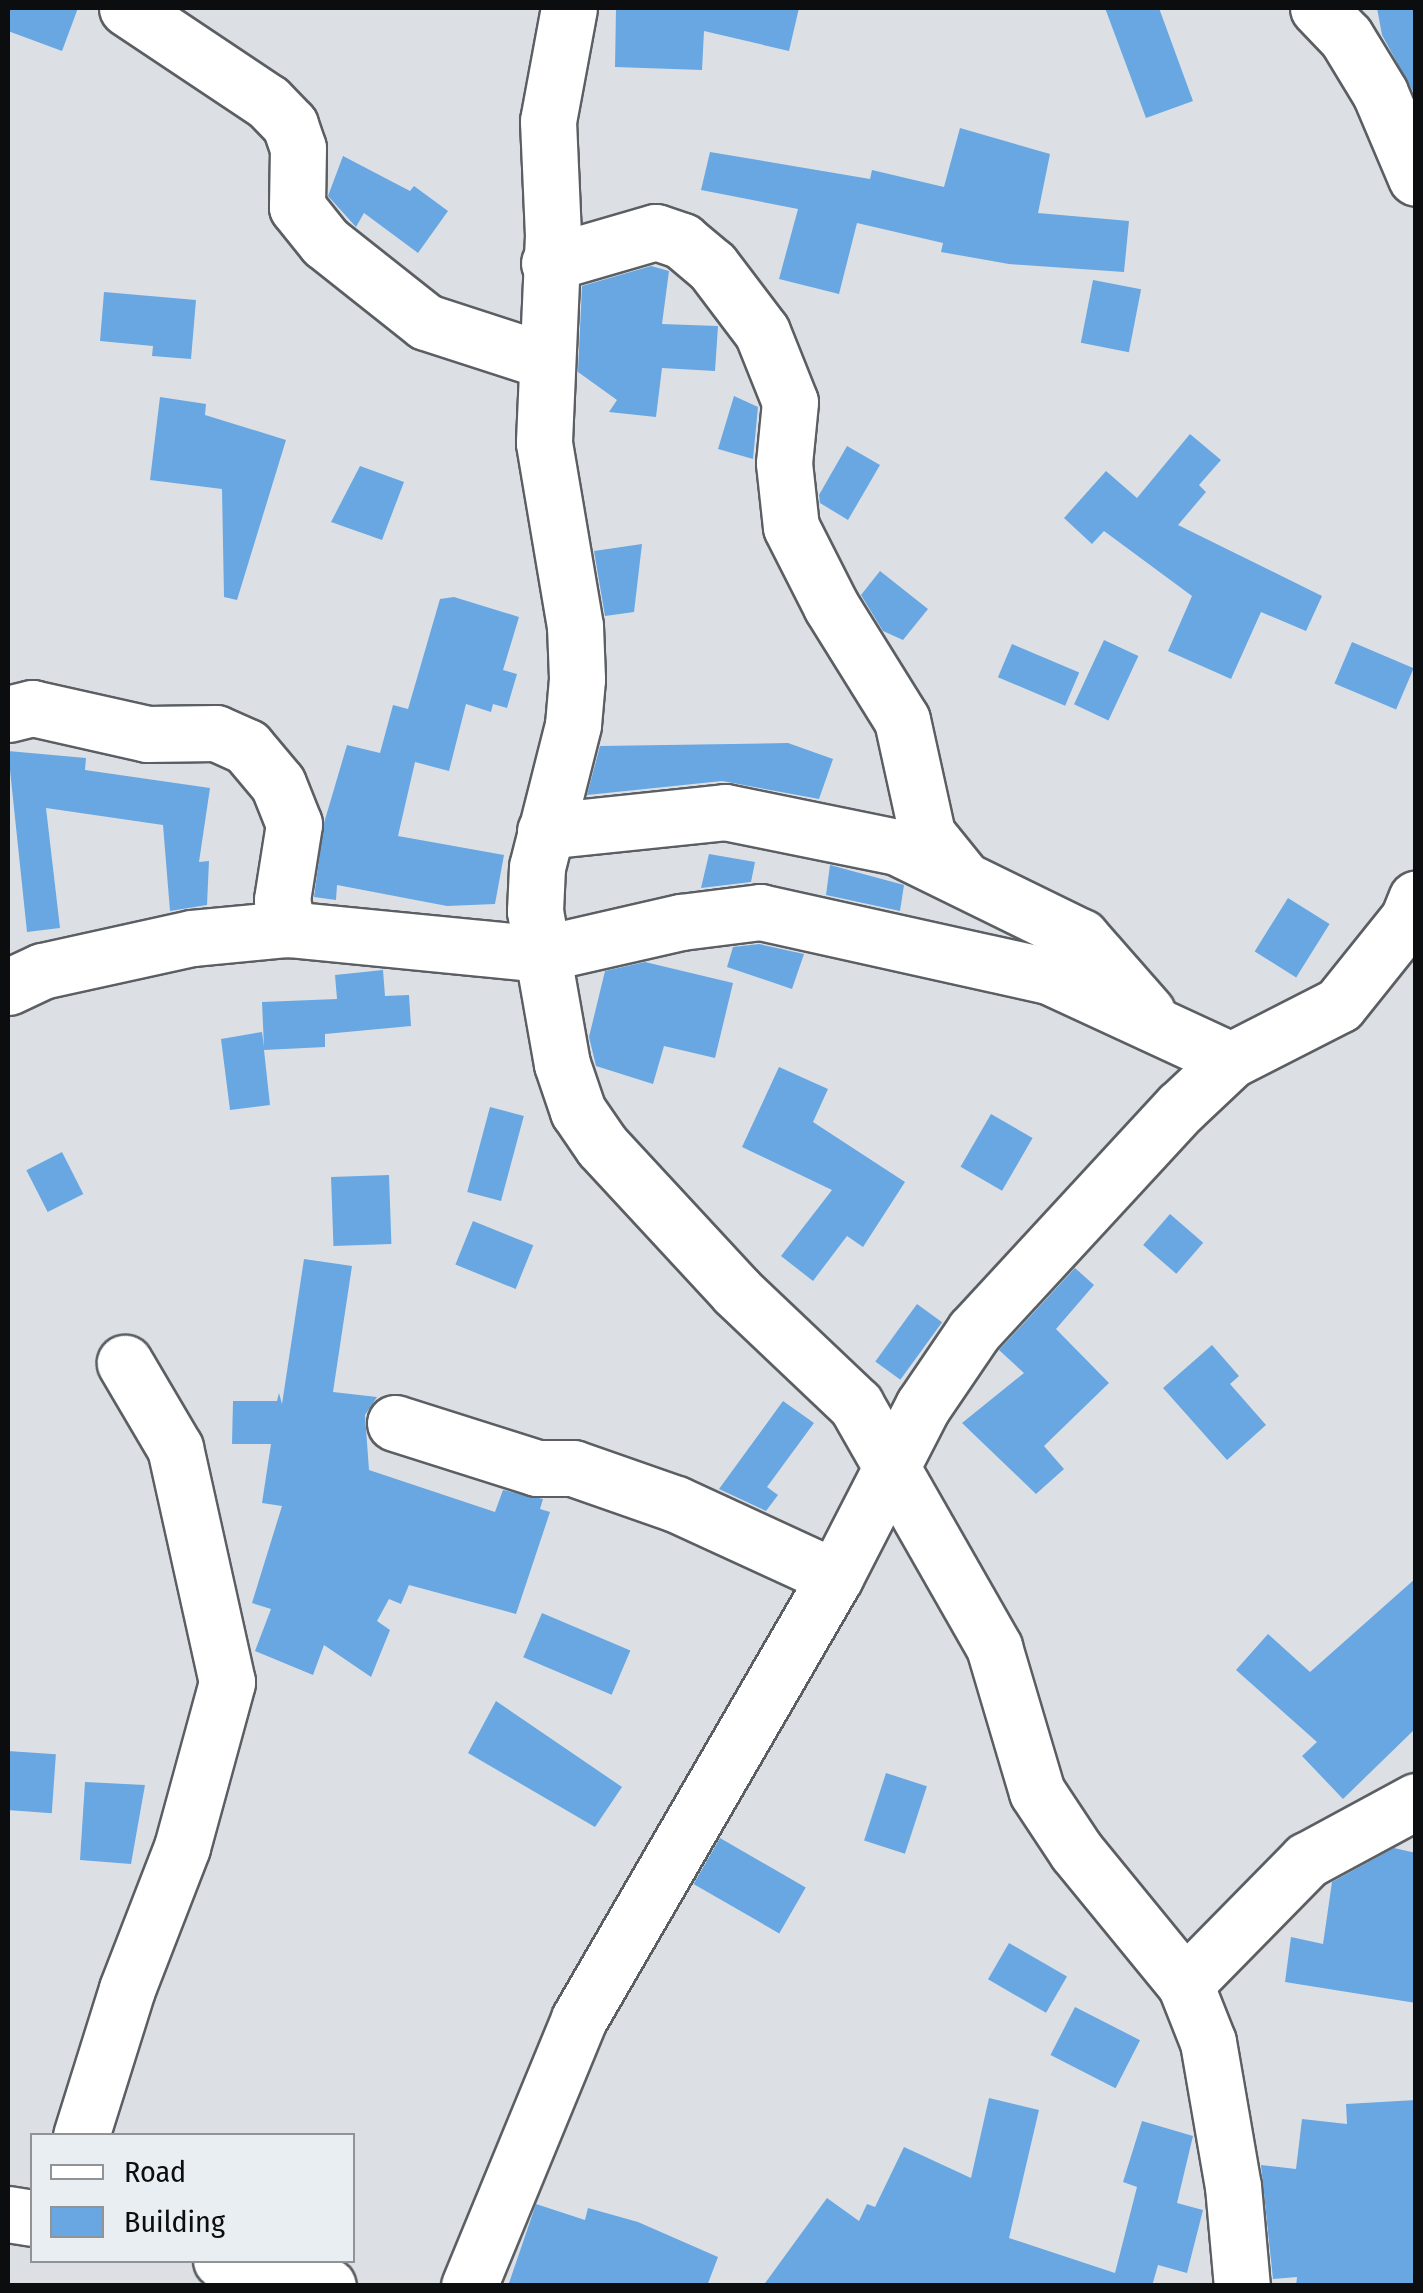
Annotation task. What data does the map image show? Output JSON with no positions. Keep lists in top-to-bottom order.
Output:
{
  "legend": ["Road", "Building"]
}
